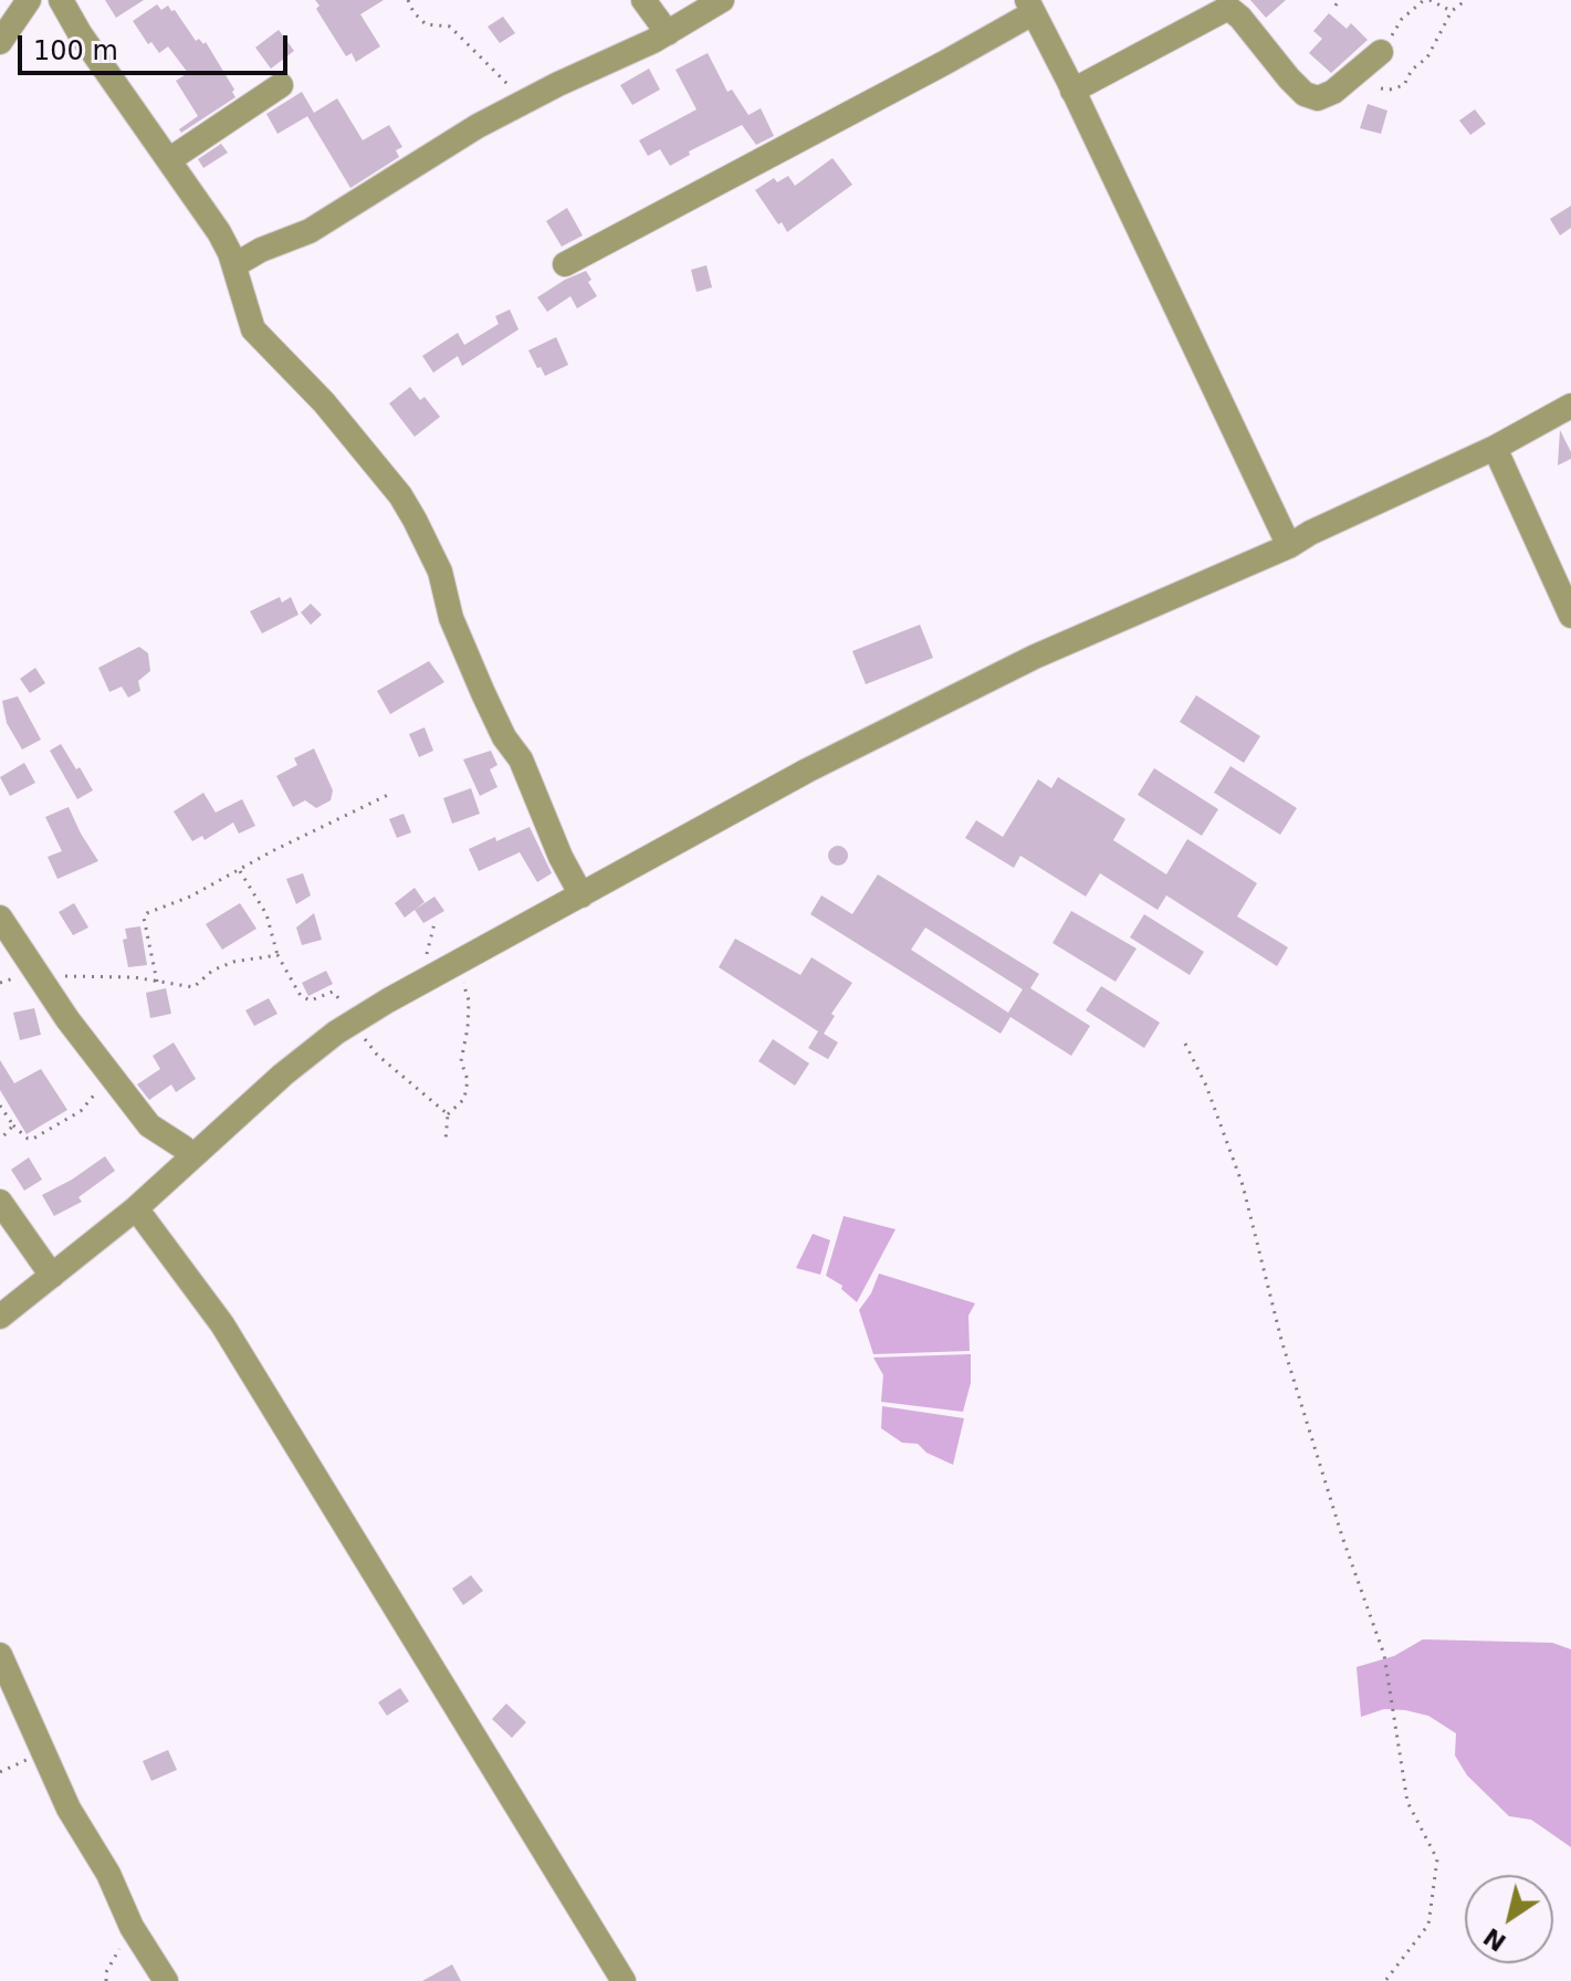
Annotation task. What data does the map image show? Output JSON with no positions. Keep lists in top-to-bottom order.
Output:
{
  "scale_bar": "100 m",
  "north": "bottom left"
}
